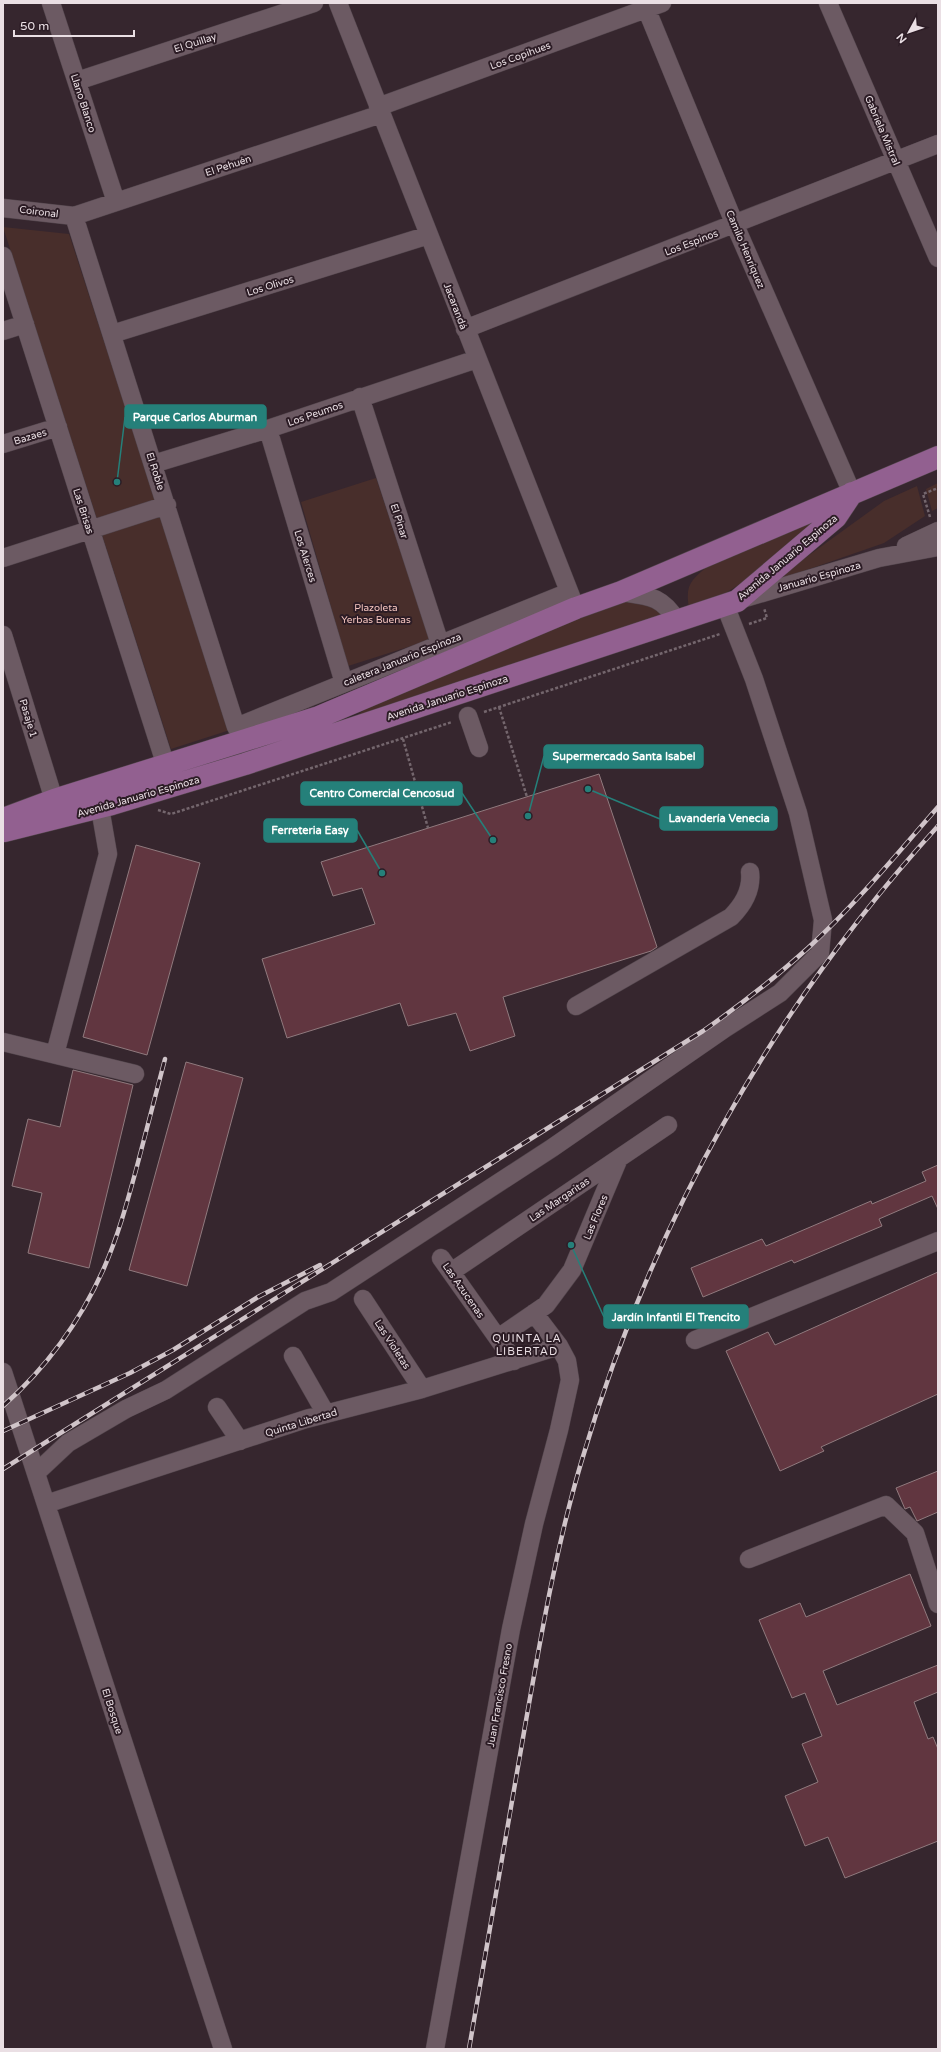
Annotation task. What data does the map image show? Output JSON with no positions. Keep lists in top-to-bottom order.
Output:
{
  "streets": {
    "main road": ["Avenida Januario Espinoza"],
    "street": [
      "El Quillay",
      "Los Copihues",
      "Llano Blanco",
      "Gabriela Mistral",
      "El Pehuén",
      "Coironal",
      "Los Espinos",
      "Camilo Henríquez",
      "Los Olivos",
      "Jacarandá",
      "Los Peumos",
      "Bazaes",
      "El Roble",
      "Las Brisas",
      "El Pinar",
      "Los Alerces",
      "Januario Espinoza",
      "caletera Januario Espinoza",
      "Pasaje 1",
      "Las Margaritas",
      "Las Flores",
      "Las Azucenas",
      "Las Violetas",
      "Quinta Libertad",
      "Juan Francisco Fresno",
      "El Bosque"
    ]
  },
  "crossings": [
    ["El Quillay", "Llano Blanco"],
    ["Los Copihues", "El Pehuén"],
    ["Los Copihues", "Camilo Henríquez"],
    ["Los Copihues", "Jacarandá"],
    ["Llano Blanco", "El Pehuén"],
    ["Gabriela Mistral", "Los Espinos"],
    ["El Pehuén", "Coironal"],
    ["El Pehuén", "Jacarandá"],
    ["El Pehuén", "El Roble"],
    ["Coironal", "El Roble"],
    ["Los Espinos", "Camilo Henríquez"],
    ["Los Espinos", "Jacarandá"],
    ["Camilo Henríquez", "Avenida Januario Espinoza"],
    ["Los Olivos", "Jacarandá"],
    ["Los Olivos", "El Roble"],
    ["Jacarandá", "Los Peumos"],
    ["Jacarandá", "Avenida Januario Espinoza"],
    ["Jacarandá", "caletera Januario Espinoza"],
    ["Los Peumos", "El Roble"],
    ["Los Peumos", "El Pinar"],
    ["Los Peumos", "Los Alerces"],
    ["Bazaes", "Las Brisas"],
    ["El Roble", "caletera Januario Espinoza"],
    ["Las Brisas", "Avenida Januario Espinoza"],
    ["El Pinar", "caletera Januario Espinoza"],
    ["Los Alerces", "caletera Januario Espinoza"],
    ["Avenida Januario Espinoza", "Januario Espinoza"],
    ["Avenida Januario Espinoza", "caletera Januario Espinoza"],
    ["Avenida Januario Espinoza", "Pasaje 1"],
    ["Las Margaritas", "Las Flores"],
    ["Las Margaritas", "Las Azucenas"],
    ["Las Flores", "Las Azucenas"],
    ["Las Flores", "Juan Francisco Fresno"],
    ["Las Azucenas", "Quinta Libertad"],
    ["Las Violetas", "Quinta Libertad"],
    ["Quinta Libertad", "Juan Francisco Fresno"],
    ["Quinta Libertad", "El Bosque"]
  ],
  "districts": ["QUINTA LA LIBERTAD"],
  "parks": ["Plazoleta Yerbas Buenas"],
  "places": [
    "Parque Carlos Aburman",
    "Lavandería Venecia",
    "Supermercado Santa Isabel",
    "Centro Comercial Cencosud",
    "Ferreteria Easy",
    "Jardín Infantil El Trencito"
  ],
  "scale_bar": "50 m",
  "north": "bottom left"
}
